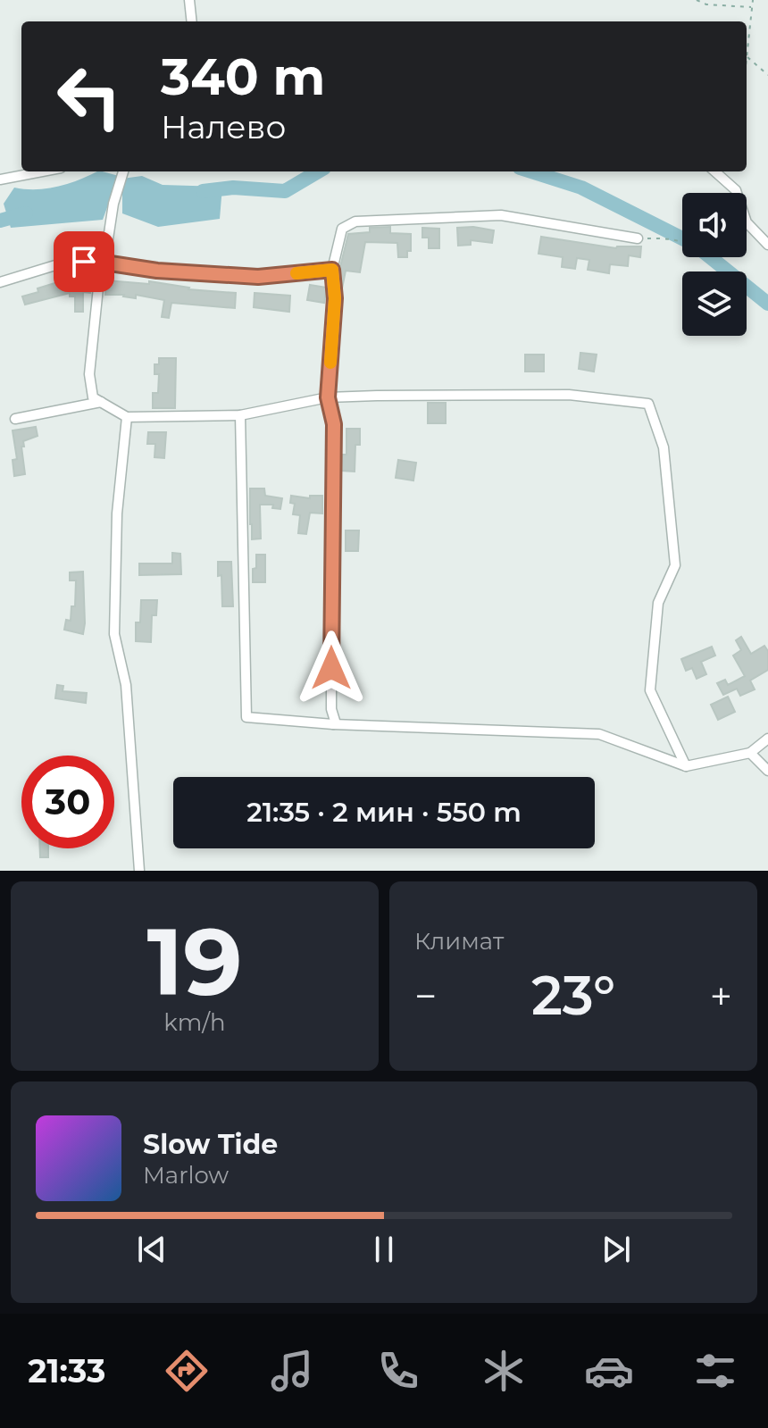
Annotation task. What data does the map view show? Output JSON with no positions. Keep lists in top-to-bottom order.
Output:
{
  "page": {
    "turn": ["340 m", "Налево"],
    "limit": "30",
    "trip": "21:35 · 2 мин · 550 m",
    "tile": [
      ["19", "km/h"],
      "Климат"
    ],
    "heat": ["−", "23°", "+"],
    "song": ["Slow Tide", "Marlow"],
    "tabs": "21:33"
  }
}
